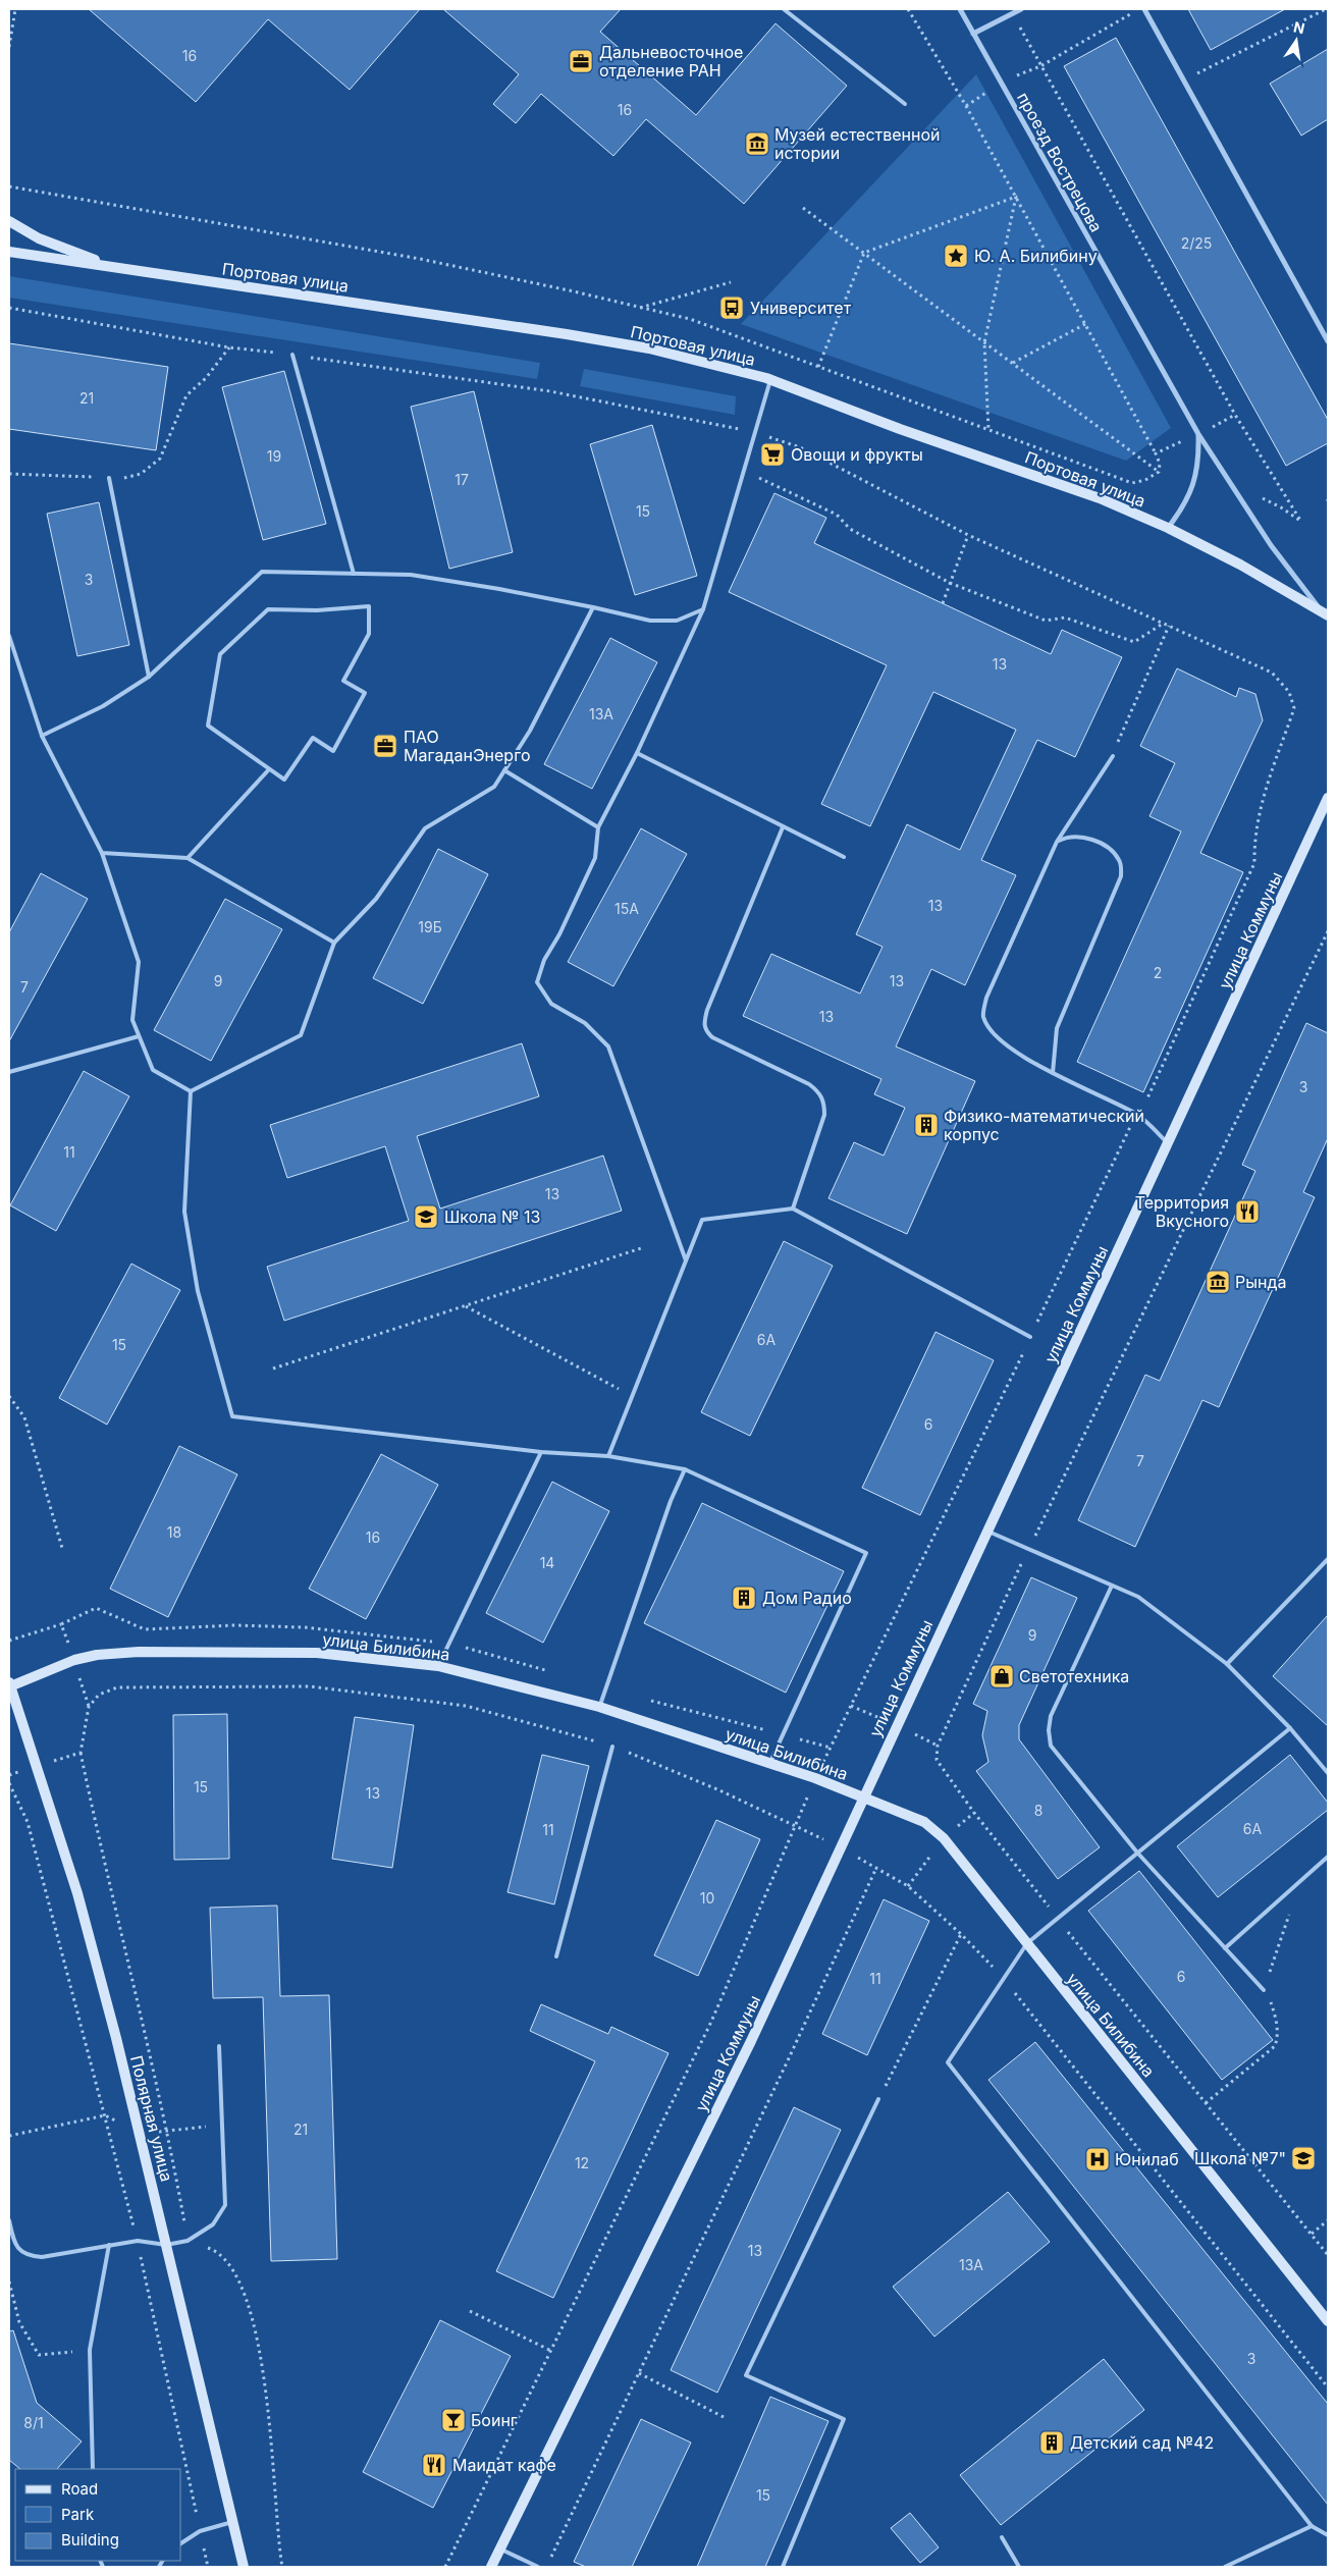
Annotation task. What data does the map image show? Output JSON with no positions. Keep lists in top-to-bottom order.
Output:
{
  "streets": {
    "street": [
      "проезд Вострецова",
      "Портовая улица",
      "улица Коммуны",
      "улица Билибина",
      "Полярная улица"
    ]
  },
  "crossings": [
    ["проезд Вострецова", "Портовая улица"],
    ["улица Коммуны", "улица Билибина"],
    ["улица Билибина", "Полярная улица"]
  ],
  "places": {
    "office": ["Дальневосточное отделение РАН", "ПАО МагаданЭнерго"],
    "museum": ["Музей естественной истории", "Рында"],
    "place": ["Ю. А. Билибину"],
    "bus stop": ["Университет"],
    "supermarket": ["Овощи и фрукты"],
    "building": ["Физико-математический корпус", "Дом Радио", "Детский сад №42"],
    "restaurant": ["Территория Вкусного", "Маидат кафе"],
    "school or university": ["Школа № 13", "Школа №7\""],
    "shop": ["Светотехника"],
    "hospital": ["Юнилаб"],
    "bar": ["Боинг"]
  },
  "house_numbers": [
    "16",
    "16",
    "2/25",
    "21",
    "19",
    "17",
    "15",
    "3",
    "13",
    "13А",
    "13",
    "15А",
    "19Б",
    "2",
    "9",
    "13",
    "7",
    "13",
    "3",
    "11",
    "13",
    "6А",
    "15",
    "6",
    "7",
    "18",
    "16",
    "14",
    "9",
    "15",
    "13",
    "8",
    "6А",
    "11",
    "10",
    "6",
    "11",
    "21",
    "12",
    "13",
    "13А",
    "3",
    "8/1",
    "15"
  ],
  "legend": ["Road", "Park", "Building"],
  "north": "top"
}
